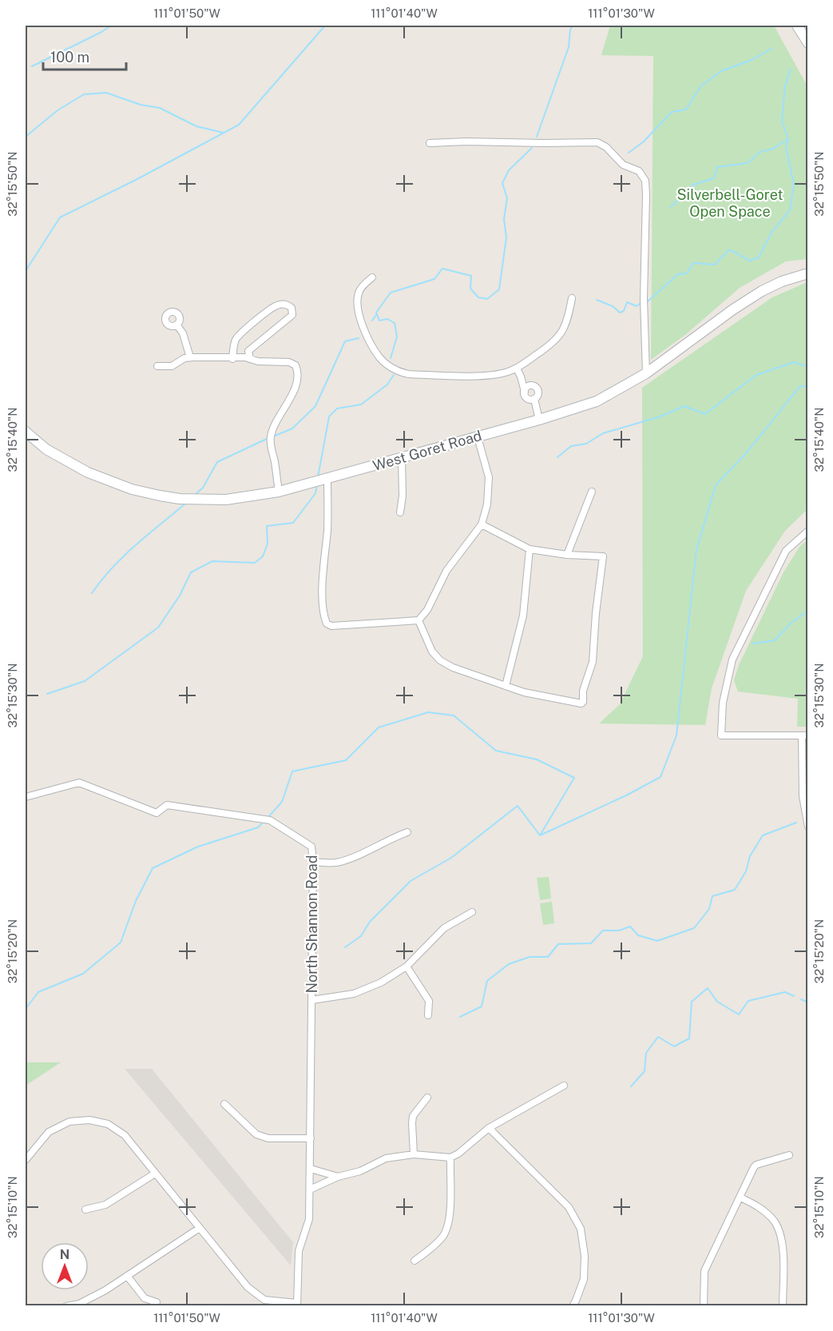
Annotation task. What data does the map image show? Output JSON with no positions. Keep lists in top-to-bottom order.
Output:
{
  "streets": {
    "street": ["West Goret Road", "North Shannon Road"]
  },
  "parks": ["Silverbell-Goret Open Space"],
  "scale_bar": "100 m",
  "north": "top",
  "coordinates": [
    "111°01'50\"W",
    "111°01'40\"W",
    "111°01'30\"W",
    "32°15'50\"N",
    "32°15'40\"N",
    "32°15'30\"N",
    "32°15'20\"N",
    "32°15'10\"N"
  ]
}
